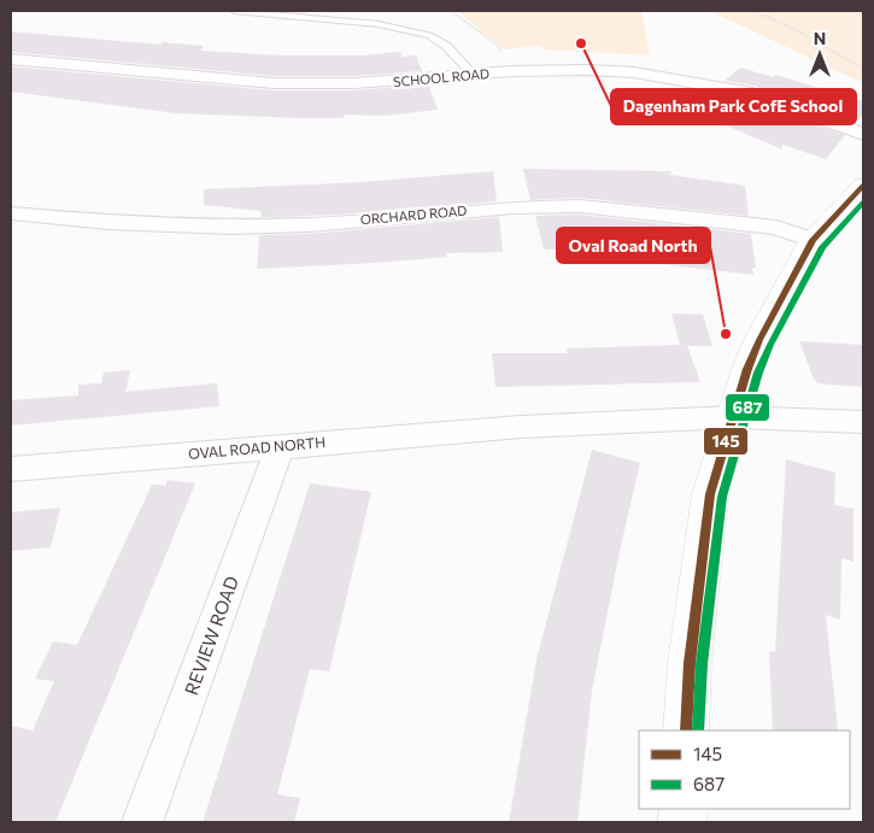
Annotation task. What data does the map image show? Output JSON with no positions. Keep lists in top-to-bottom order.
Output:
{
  "streets": {
    "street": [
      "SCHOOL ROAD",
      "ORCHARD ROAD",
      "OVAL ROAD NORTH",
      "REVIEW ROAD"
    ]
  },
  "crossings": [
    ["OVAL ROAD NORTH", "REVIEW ROAD"]
  ],
  "places": ["Dagenham Park CofE School", "Oval Road North"],
  "lines": ["transit line 145", "transit line 687"],
  "legend": ["145", "687"],
  "north": "top"
}
